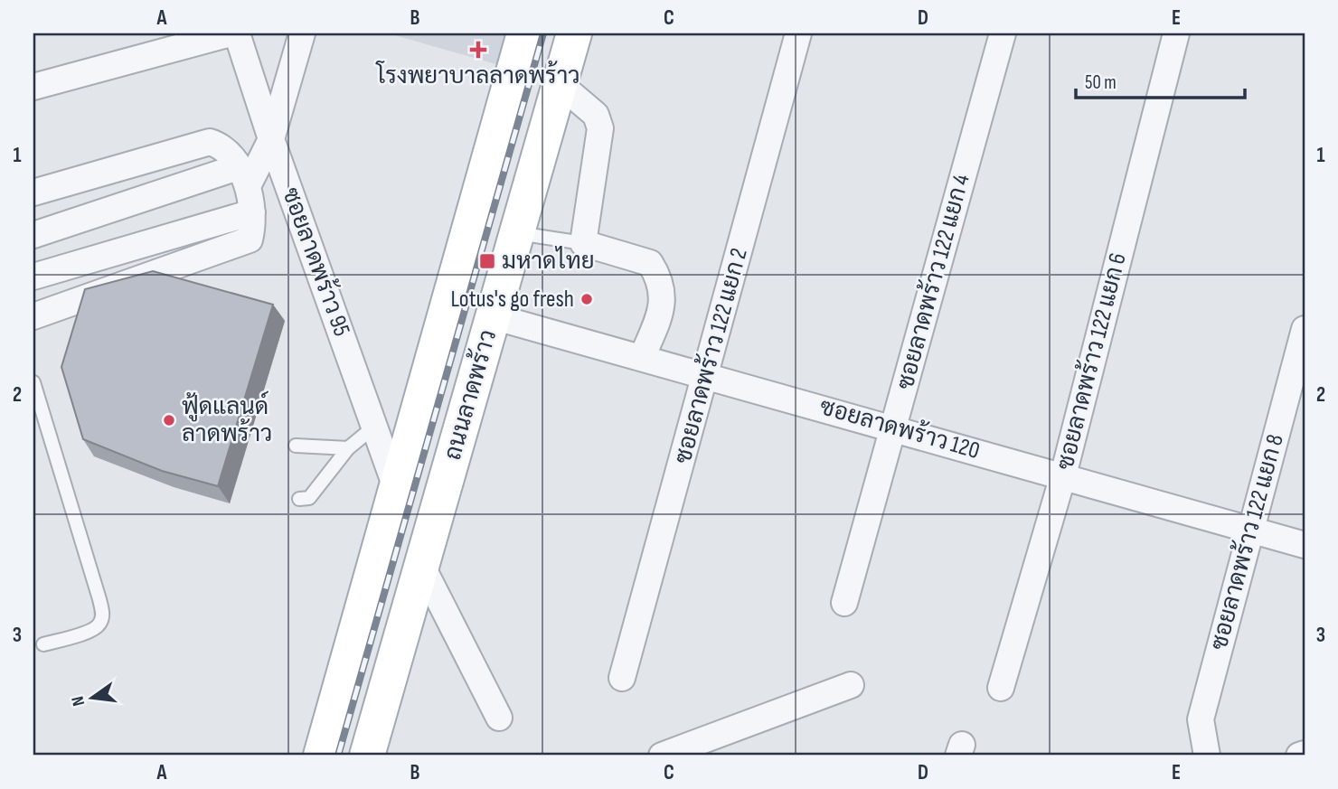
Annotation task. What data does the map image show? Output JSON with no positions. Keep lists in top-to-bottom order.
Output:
{
  "streets": {
    "main road": ["ถนนลาดพร้าว"],
    "street": [
      "ซอยลาดพร้าว 95",
      "ซอยลาดพร้าว 122 แยก 4",
      "ซอยลาดพร้าว 122 แยก 2",
      "ซอยลาดพร้าว 122 แยก 6",
      "ซอยลาดพร้าว 120",
      "ซอยลาดพร้าว 122 แยก 8"
    ]
  },
  "crossings": [
    ["ซอยลาดพร้าว 95", "ถนนลาดพร้าว"],
    ["ซอยลาดพร้าว 122 แยก 4", "ซอยลาดพร้าว 120"],
    ["ซอยลาดพร้าว 122 แยก 2", "ซอยลาดพร้าว 120"],
    ["ซอยลาดพร้าว 122 แยก 6", "ซอยลาดพร้าว 120"],
    ["ถนนลาดพร้าว", "ซอยลาดพร้าว 120"],
    ["ซอยลาดพร้าว 120", "ซอยลาดพร้าว 122 แยก 8"]
  ],
  "places": {
    "health": ["โรงพยาบาลลาดพร้าว"],
    "transit": ["มหาดไทย"],
    "other": ["Lotus's go fresh", "ฟู้ดแลนด์ ลาดพร้าว"]
  },
  "scale_bar": "50 m",
  "north": "left",
  "grid": {
    "columns": [
      "A",
      "B",
      "C",
      "D",
      "E"
    ],
    "rows": ["1", "2", "3"]
  }
}
